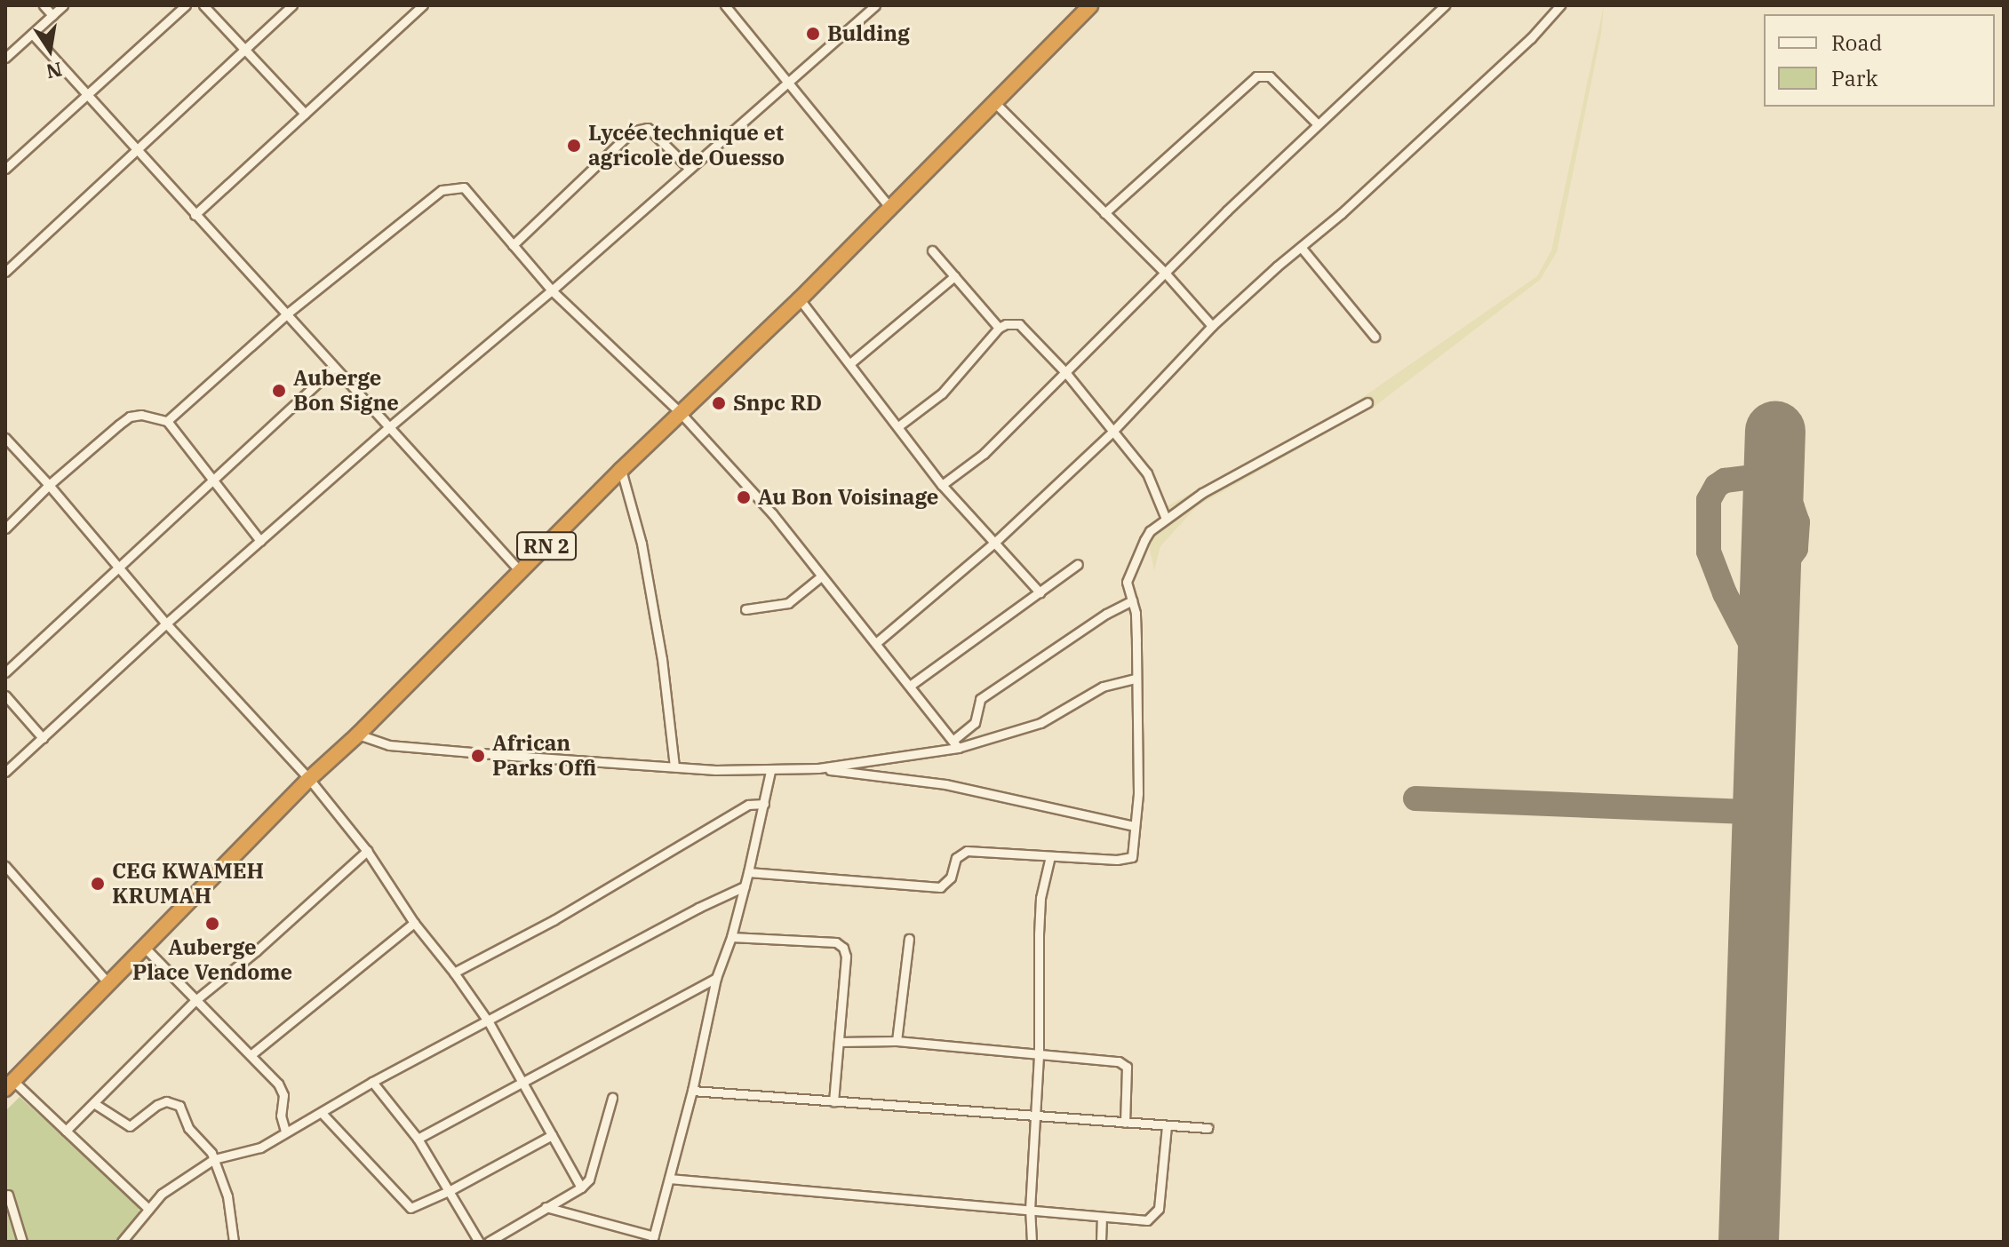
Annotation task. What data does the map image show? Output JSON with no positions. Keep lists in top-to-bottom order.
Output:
{
  "streets": {
    "highway": ["RN 2"]
  },
  "places": [
    "Bulding",
    "Lycée technique et agricole de Ouesso",
    "Auberge Bon Signe",
    "Snpc RD",
    "Au Bon Voisinage",
    "African Parks Offi",
    "CEG KWAMEH KRUMAH",
    "Auberge Place Vendome"
  ],
  "legend": ["Road", "Park"],
  "north": "bottom"
}
